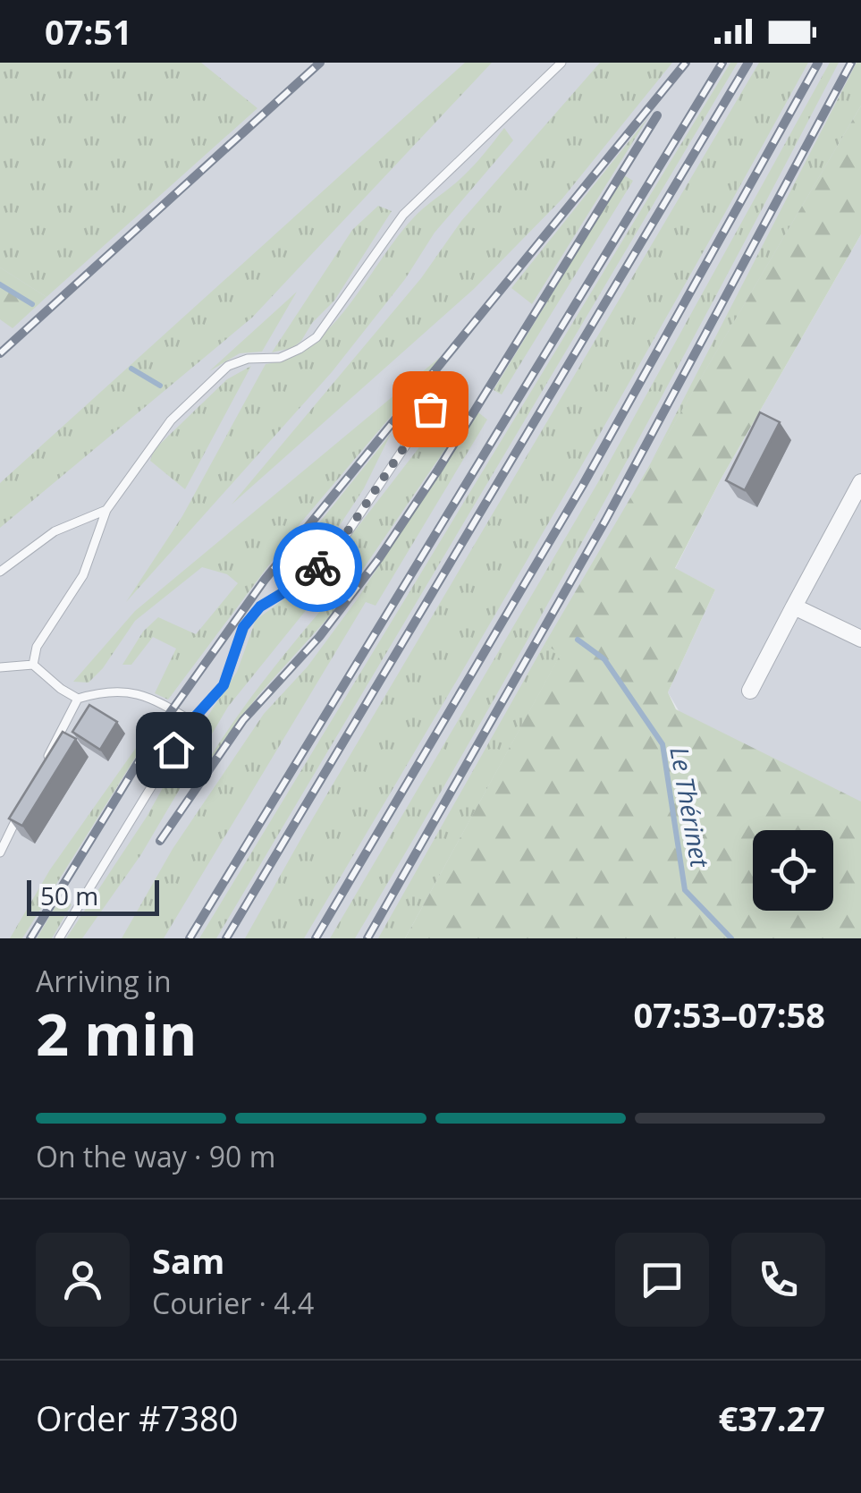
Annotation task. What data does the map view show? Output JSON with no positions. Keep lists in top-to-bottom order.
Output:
{
  "water": ["Le Thérinet"],
  "scale_bar": "50 m",
  "page": {
    "status": "07:51",
    "scale": "50 m",
    "heading": ["2 min", "Arriving in", "07:53–07:58"],
    "panel": [
      "Sam",
      "Courier · 4.4",
      "Order #7380",
      "€37.27"
    ],
    "bar": "On the way · 90 m"
  }
}
